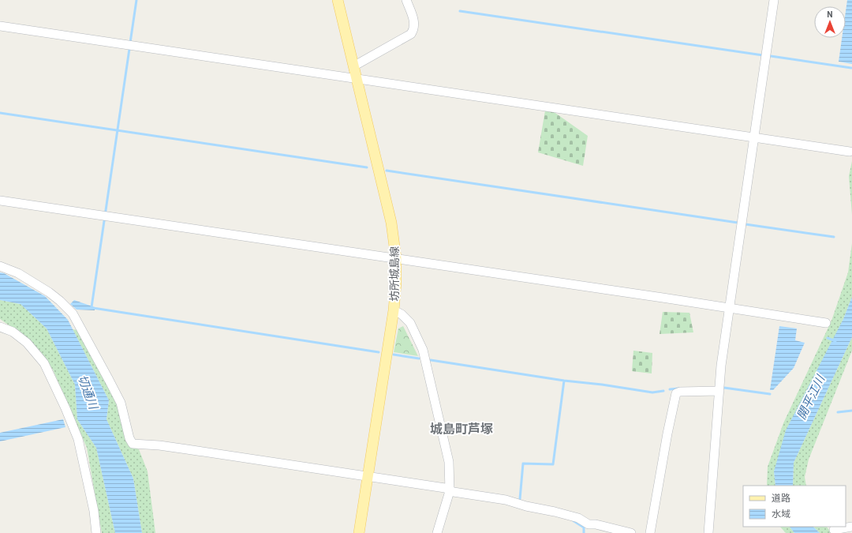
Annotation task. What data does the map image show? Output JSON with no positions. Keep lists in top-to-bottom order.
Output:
{
  "streets": {
    "main road": ["坊所城島線"]
  },
  "districts": ["城島町芦塚"],
  "water": ["切通川", "開平江川"],
  "legend": ["道路", "水域"],
  "north": "top"
}
